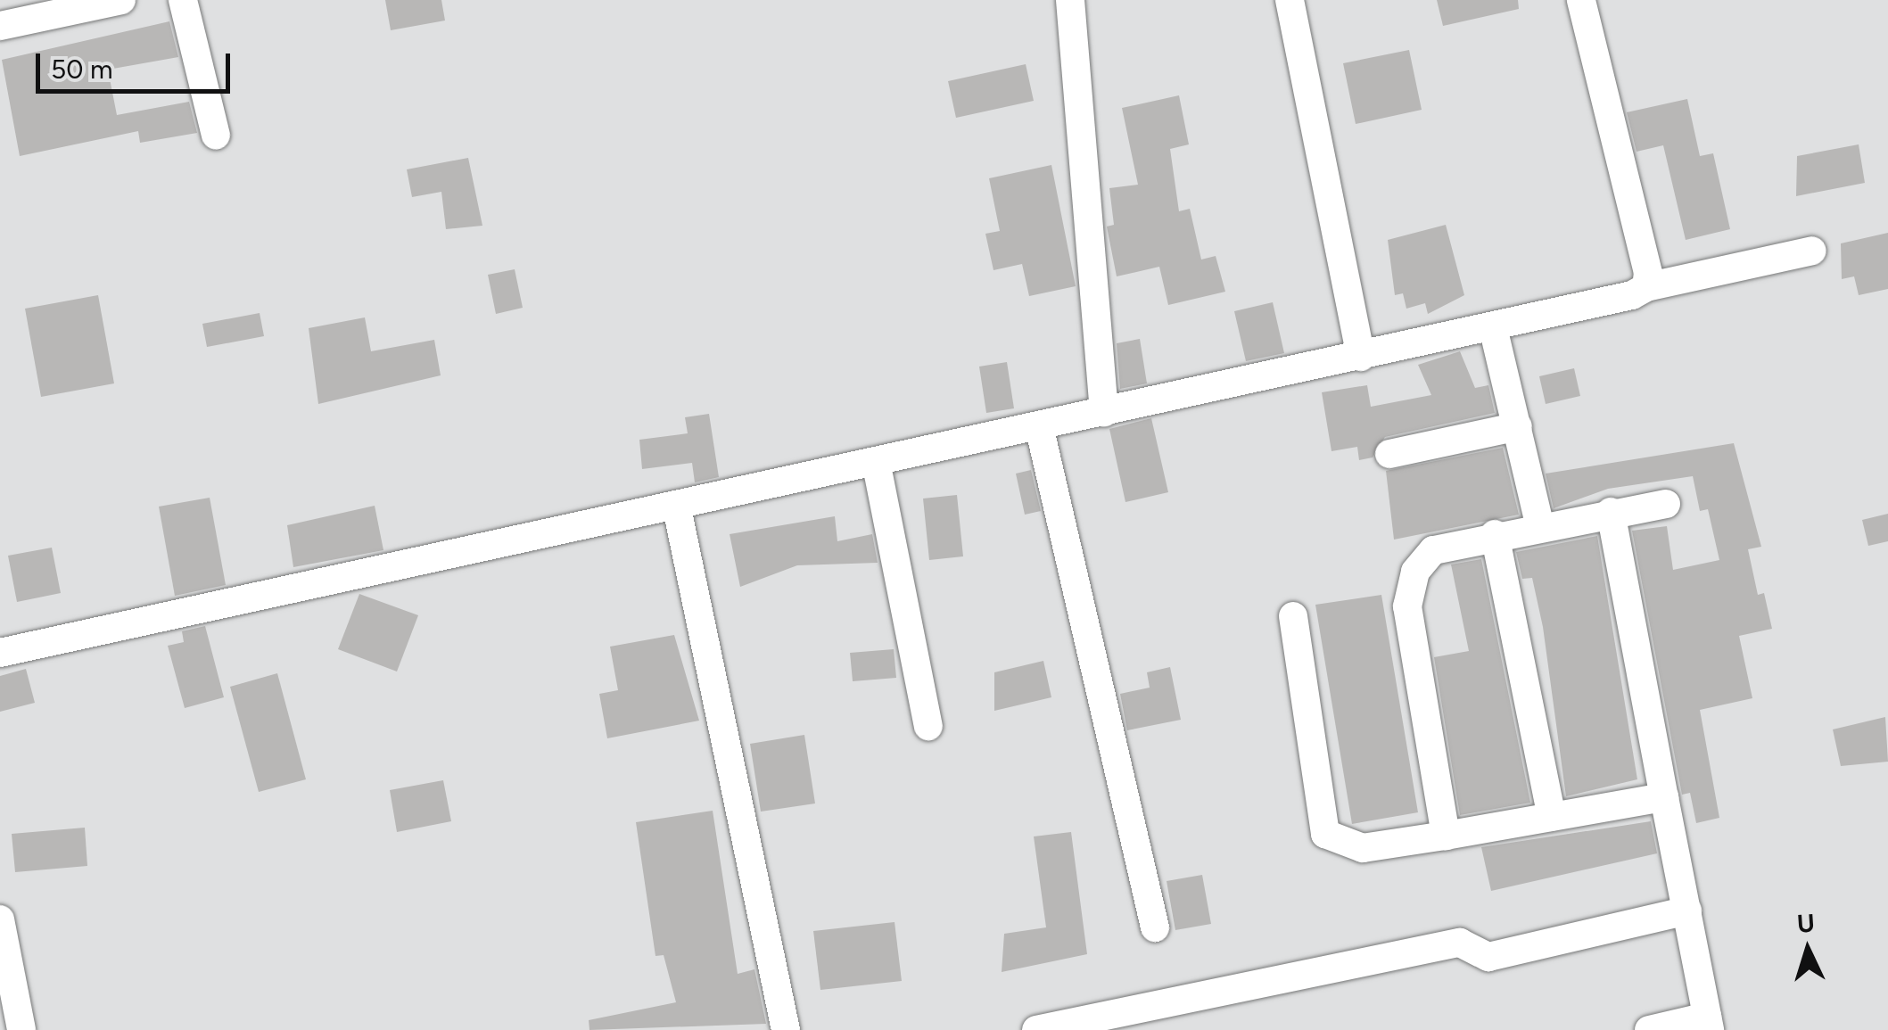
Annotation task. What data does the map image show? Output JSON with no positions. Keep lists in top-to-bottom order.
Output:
{
  "scale_bar": "50 m",
  "north": "top"
}
